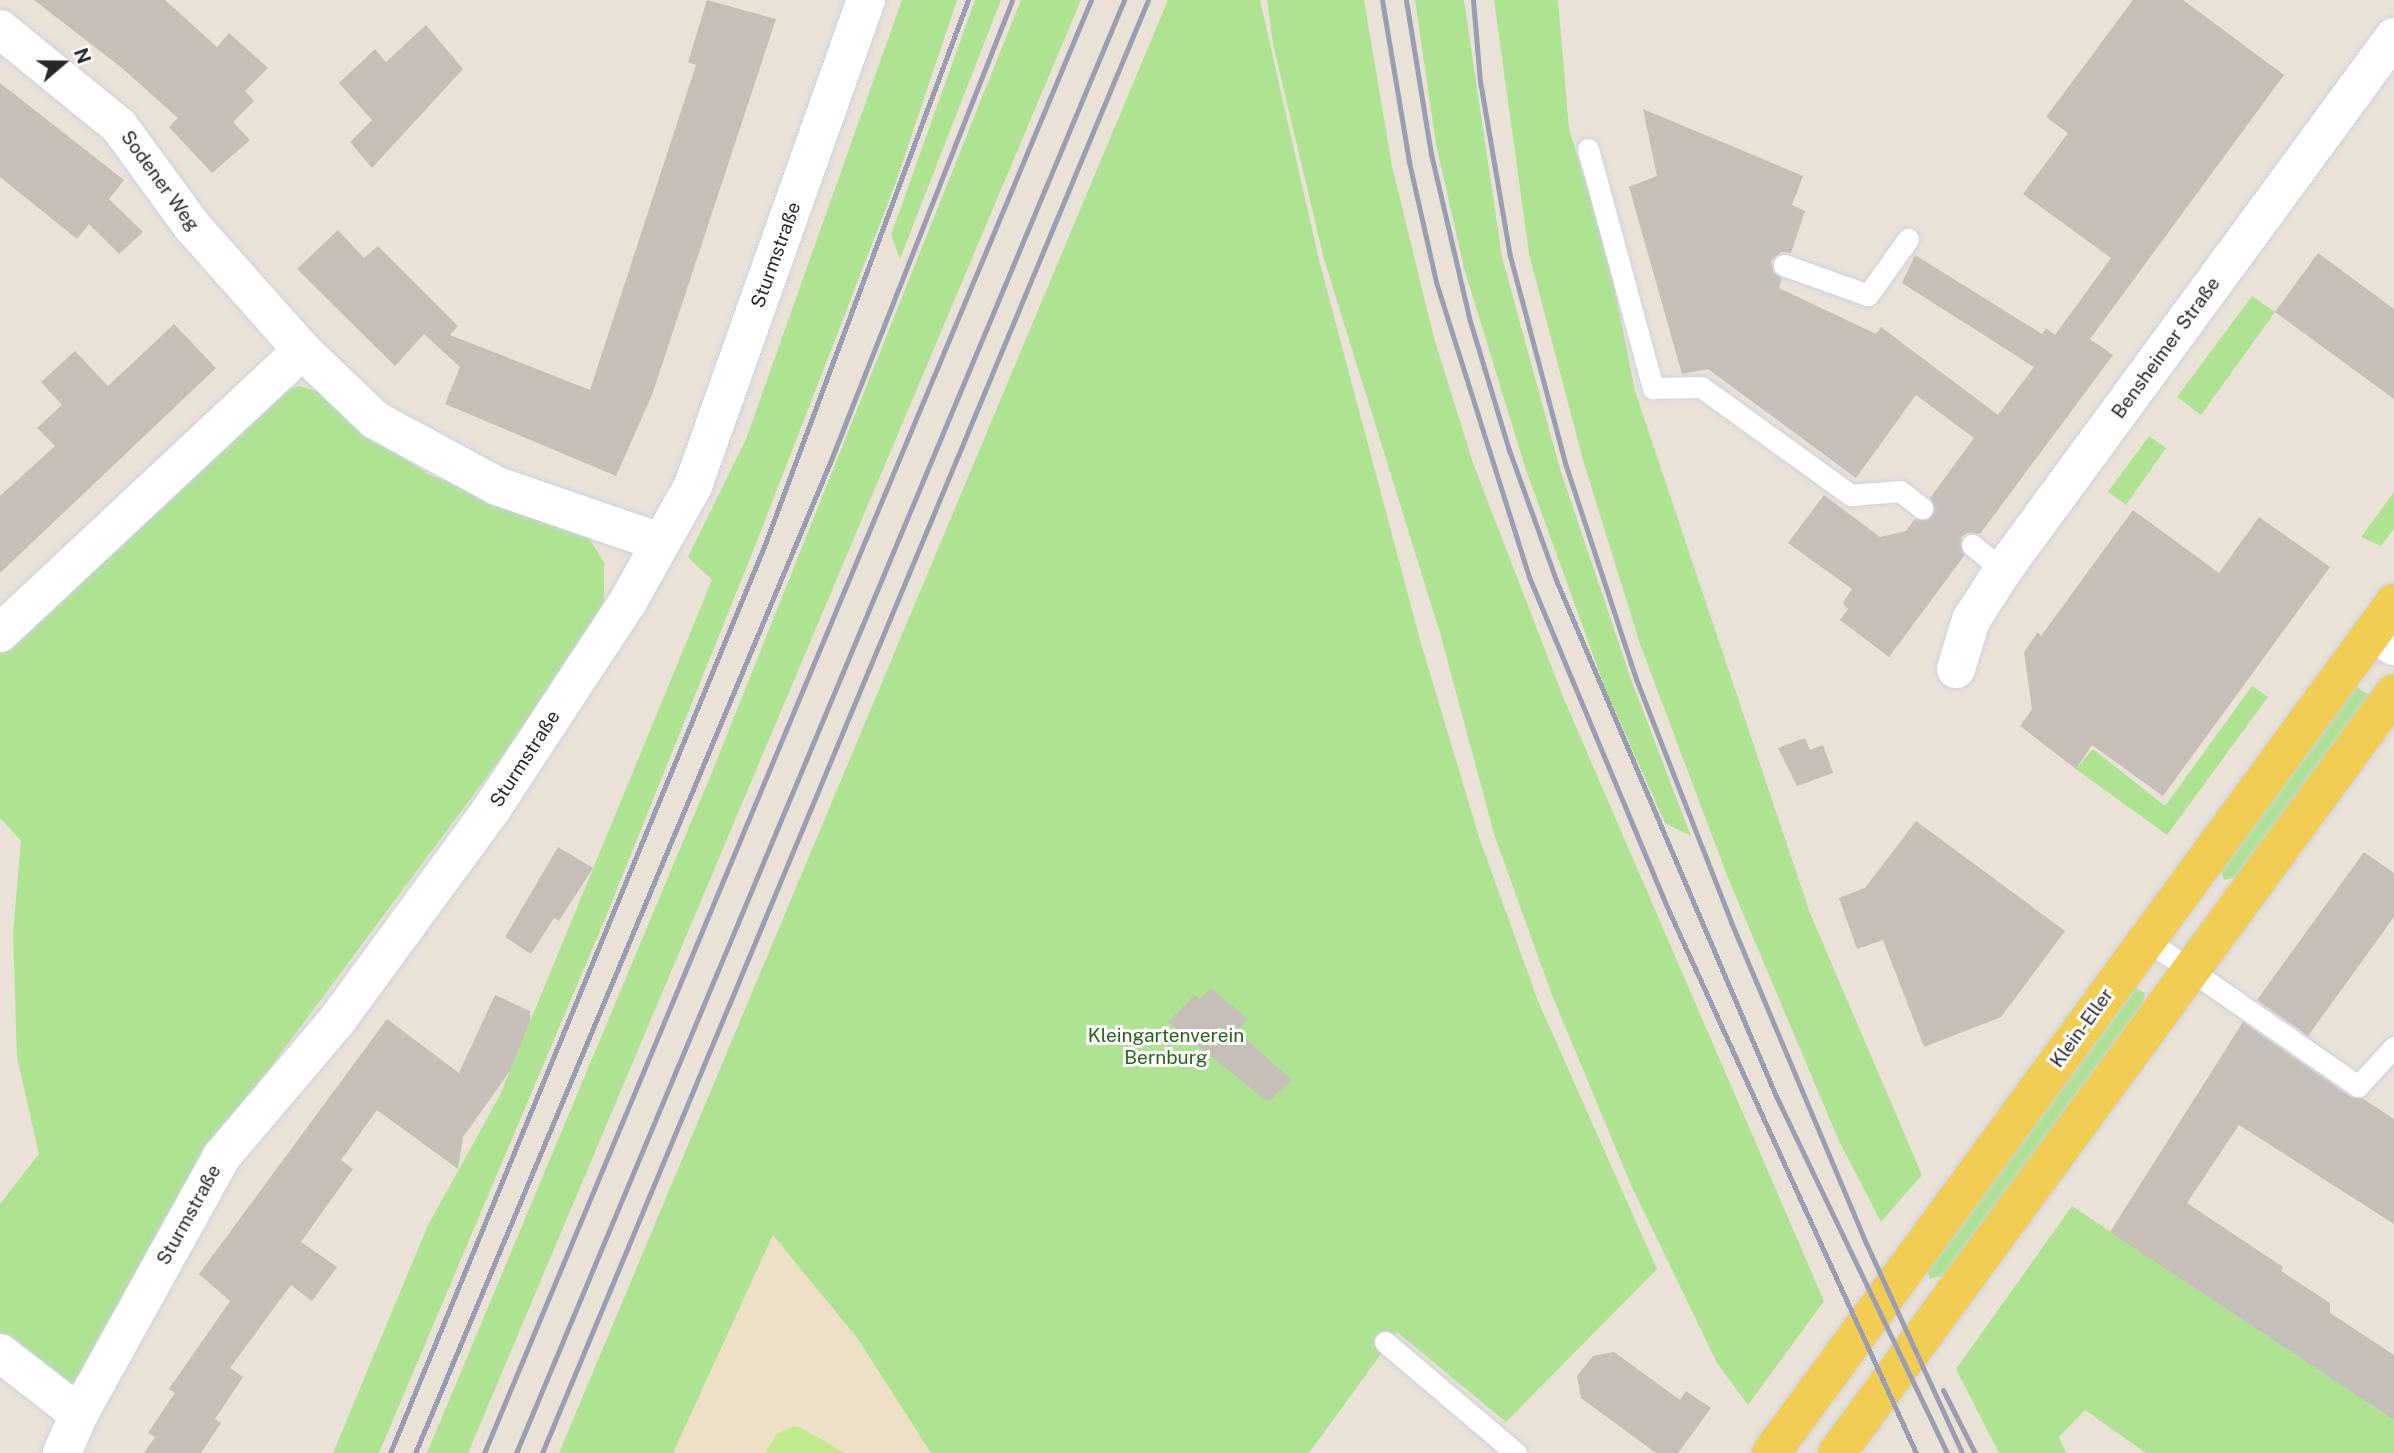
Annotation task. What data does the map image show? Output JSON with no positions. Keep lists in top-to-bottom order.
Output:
{
  "streets": {
    "main road": ["Klein-Eller"],
    "street": ["Sodener Weg", "Sturmstraße", "Bensheimer Straße"]
  },
  "crossings": [
    ["Sodener Weg", "Sturmstraße"]
  ],
  "parks": ["Kleingartenverein Bernburg"],
  "north": "right"
}
